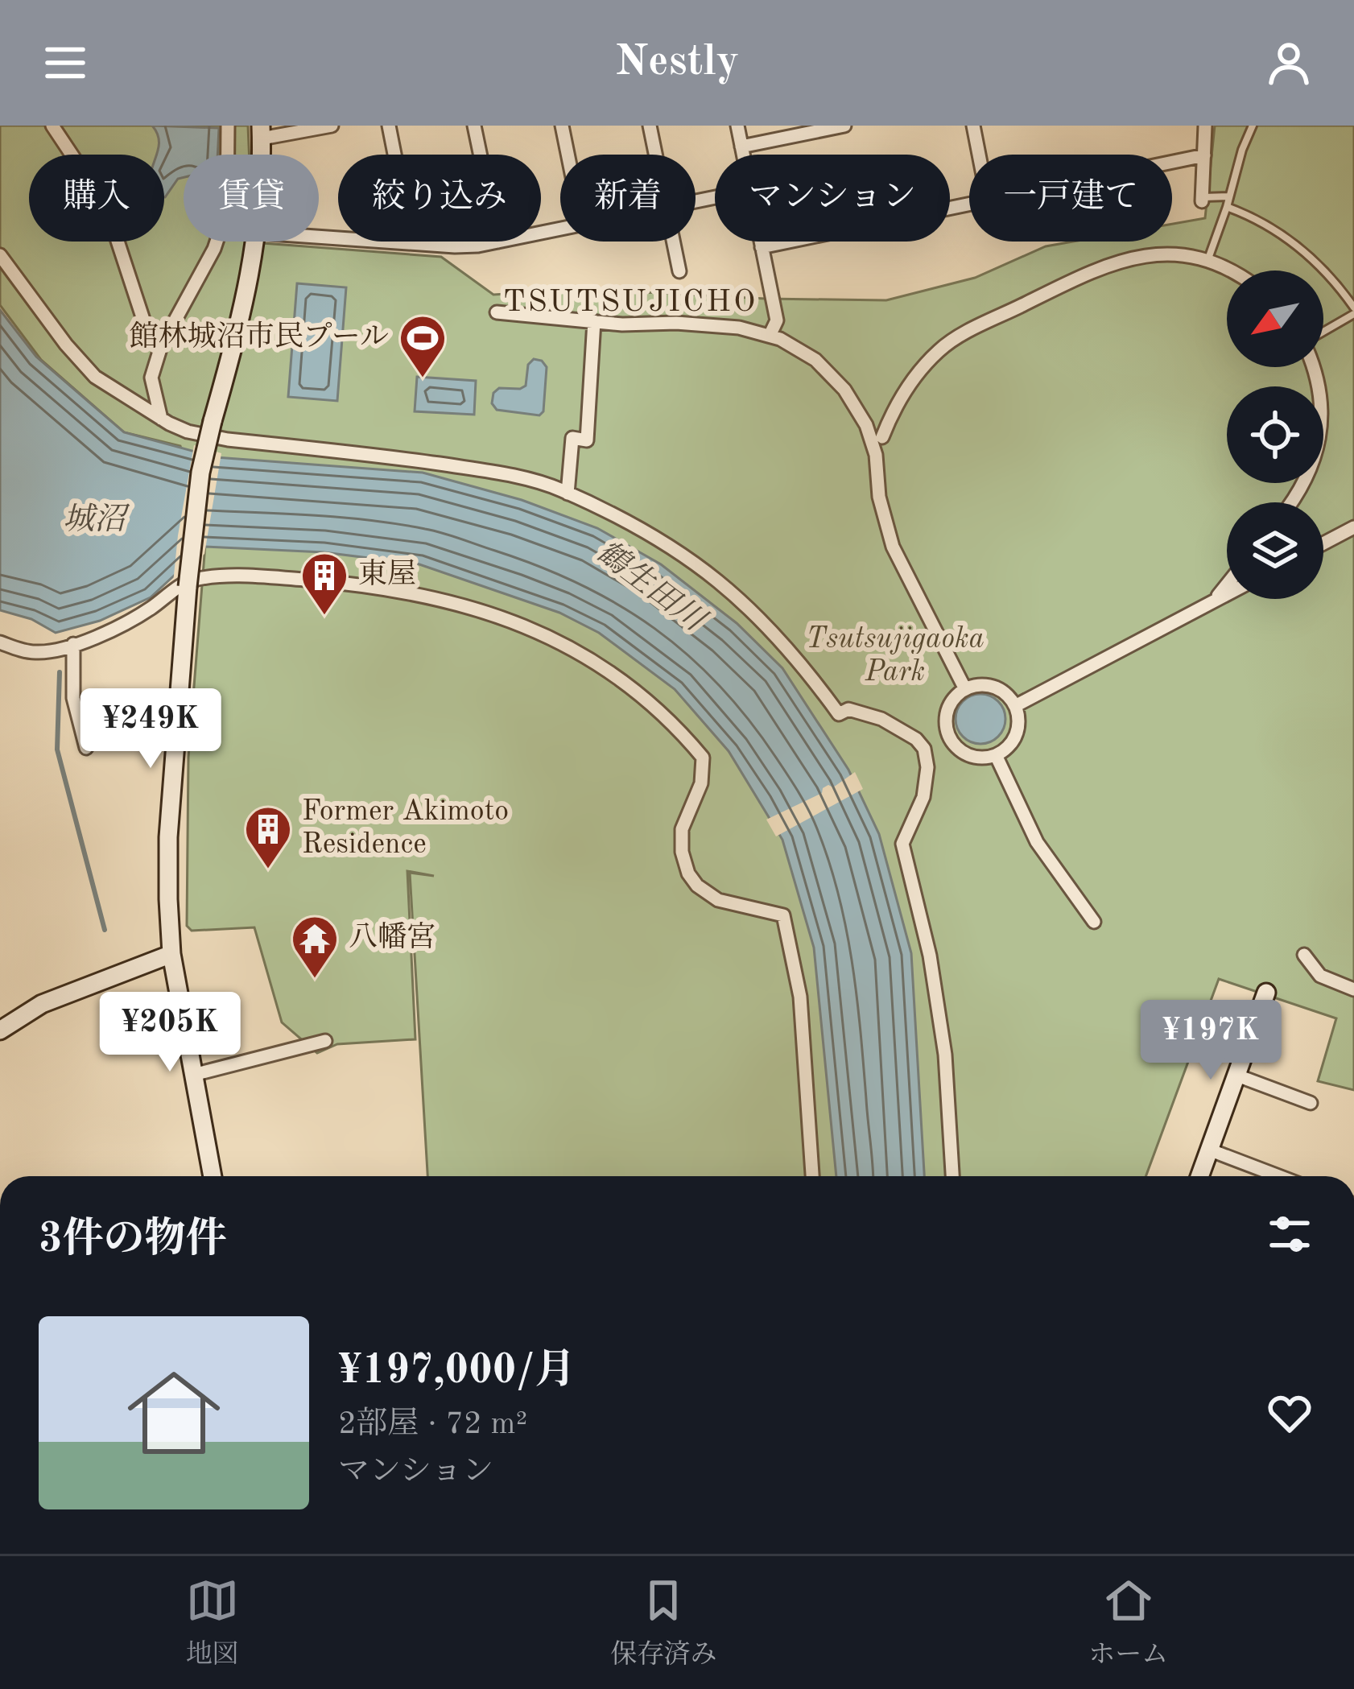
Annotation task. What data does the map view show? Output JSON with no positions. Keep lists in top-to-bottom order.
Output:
{
  "districts": ["TSUTSUJICHO"],
  "water": ["城沼", "鶴生田川"],
  "parks": ["Tsutsujigaoka Park"],
  "places": {
    "sports": ["館林城沼市民プール"],
    "building": ["東屋", "Former Akimoto Residence"],
    "temple": ["八幡宮"]
  },
  "north": "bottom left",
  "page": {
    "header": "Nestly",
    "chip": [
      "購入",
      "賃貸",
      "絞り込み",
      "新着",
      "マンション",
      "一戸建て"
    ],
    "price": ["¥249K", "¥205K", "¥197K"],
    "heading": "3件の物件",
    "list": [
      {
        "name": "¥197,000/月",
        "note": "2部屋 · 72 m² · マンション"
      }
    ],
    "tabs": ["地図", "保存済み", "ホーム"]
  }
}
